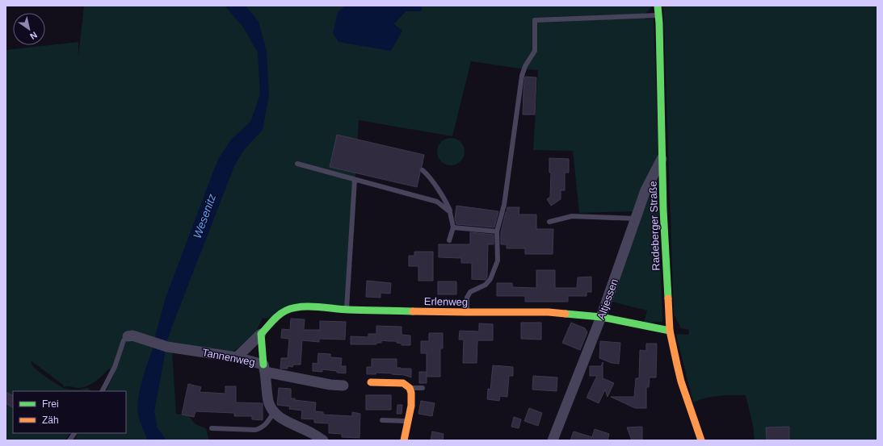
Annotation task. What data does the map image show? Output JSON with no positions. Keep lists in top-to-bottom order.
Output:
{
  "streets": {
    "street": [
      "Radeberger Straße",
      "Altjessen",
      "Erlenweg",
      "Tannenweg"
    ]
  },
  "crossings": [
    ["Radeberger Straße", "Altjessen"],
    ["Radeberger Straße", "Erlenweg"],
    ["Altjessen", "Erlenweg"]
  ],
  "water": ["Wesenitz"],
  "legend": ["Frei", "Zäh"],
  "north": "bottom right"
}
